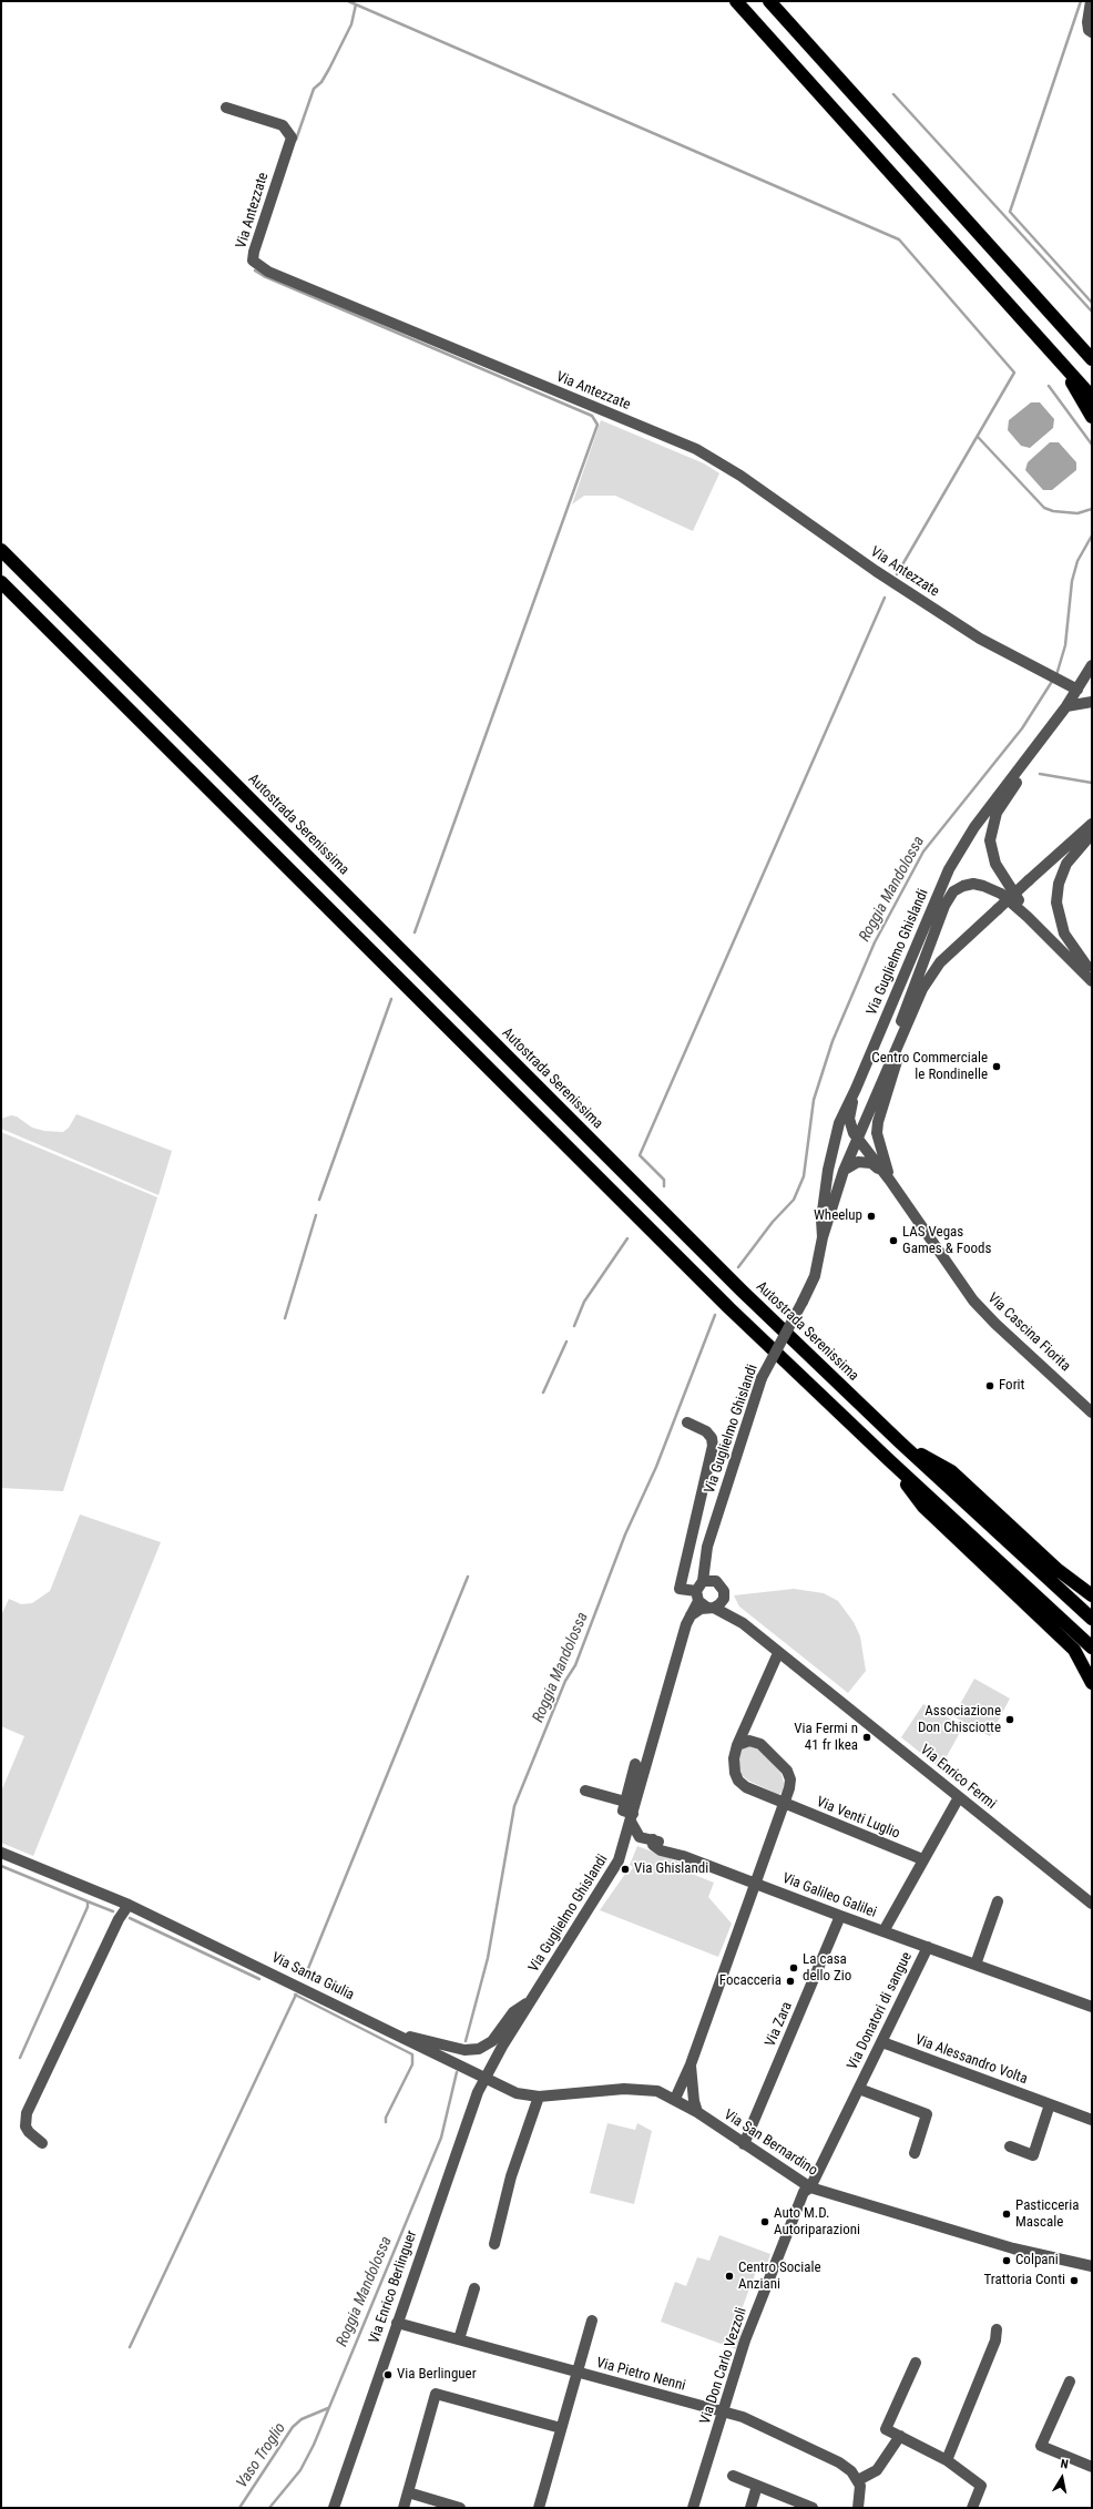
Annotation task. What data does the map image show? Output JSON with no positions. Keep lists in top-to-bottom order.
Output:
{
  "streets": {
    "highway": ["Autostrada Serenissima"],
    "street": [
      "Via Antezzate",
      "Via Guglielmo Ghislandi",
      "Via Cascina Fiorita",
      "Via Enrico Fermi",
      "Via Venti Luglio",
      "Via Galileo Galilei",
      "Via Santa Giulia",
      "Via Donatori di sangue",
      "Via Zara",
      "Via Alessandro Volta",
      "Via San Bernardino",
      "Via Enrico Berlinguer",
      "Via Don Carlo Vezzoli",
      "Via Pietro Nenni"
    ]
  },
  "crossings": [
    ["Via Antezzate", "Via Guglielmo Ghislandi"],
    ["Via Guglielmo Ghislandi", "Via Enrico Fermi"],
    ["Via Guglielmo Ghislandi", "Via Galileo Galilei"],
    ["Via Guglielmo Ghislandi", "Via Santa Giulia"],
    ["Via Guglielmo Ghislandi", "Via San Bernardino"],
    ["Via Guglielmo Ghislandi", "Via Enrico Berlinguer"],
    ["Via Galileo Galilei", "Via Donatori di sangue"],
    ["Via Galileo Galilei", "Via Zara"],
    ["Via Santa Giulia", "Via San Bernardino"],
    ["Via Santa Giulia", "Via Enrico Berlinguer"],
    ["Via Donatori di sangue", "Via Alessandro Volta"],
    ["Via Donatori di sangue", "Via San Bernardino"],
    ["Via Donatori di sangue", "Via Don Carlo Vezzoli"],
    ["Via Zara", "Via San Bernardino"],
    ["Via San Bernardino", "Via Enrico Berlinguer"],
    ["Via San Bernardino", "Via Don Carlo Vezzoli"],
    ["Via Enrico Berlinguer", "Via Pietro Nenni"],
    ["Via Don Carlo Vezzoli", "Via Pietro Nenni"]
  ],
  "water": ["Roggia Mandolossa", "Vaso Troglio"],
  "places": [
    "Centro Commerciale le Rondinelle",
    "Wheelup",
    "LAS Vegas Games & Foods",
    "Forit",
    "Associazione Don Chisciotte",
    "Via Fermi n 41 fr Ikea",
    "Via Ghislandi",
    "La casa dello Zio",
    "Focacceria",
    "Pasticceria Mascale",
    "Auto M.D. Autoriparazioni",
    "Colpani",
    "Centro Sociale Anziani",
    "Trattoria Conti",
    "Via Berlinguer"
  ],
  "north": "top"
}
